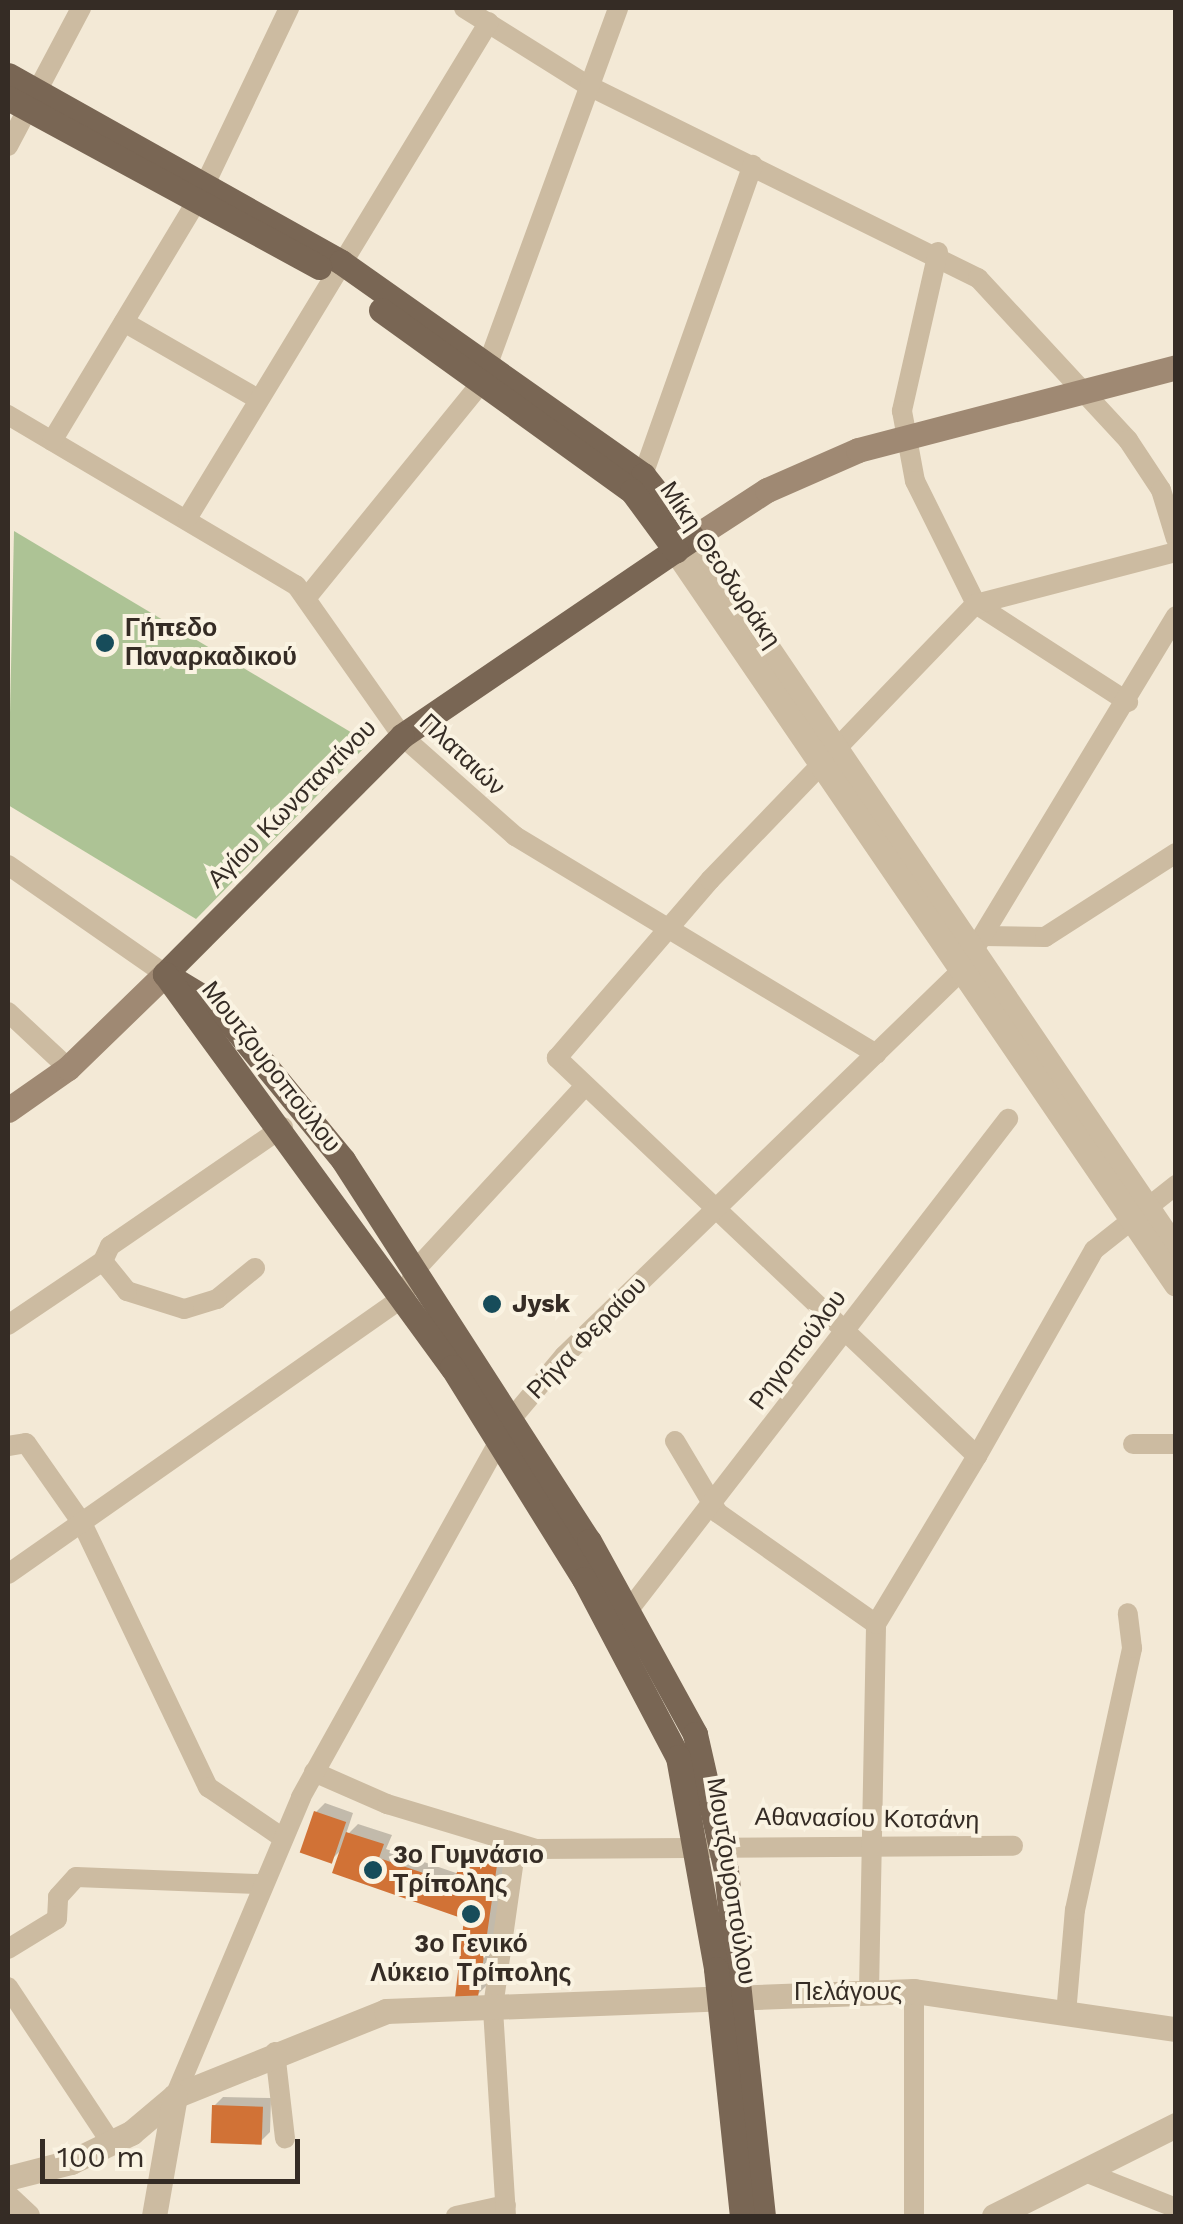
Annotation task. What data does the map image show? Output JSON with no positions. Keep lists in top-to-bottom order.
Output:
{
  "streets": {
    "main road": ["Μίκη Θεοδωράκη", "Αγίου Κωνσταντίνου", "Μουτζουροπούλου"],
    "street": [
      "Πλαταιών",
      "Ρήγα Φεραίου",
      "Ρηγοπούλου",
      "Αθανασίου Κοτσάνη",
      "Πελάγους"
    ]
  },
  "crossings": [
    ["Μίκη Θεοδωράκη", "Αγίου Κωνσταντίνου"],
    ["Μίκη Θεοδωράκη", "Ρήγα Φεραίου"],
    ["Πλαταιών", "Αγίου Κωνσταντίνου"],
    ["Πλαταιών", "Ρήγα Φεραίου"],
    ["Αγίου Κωνσταντίνου", "Μουτζουροπούλου"],
    ["Μουτζουροπούλου", "Ρήγα Φεραίου"],
    ["Μουτζουροπούλου", "Ρηγοπούλου"],
    ["Μουτζουροπούλου", "Αθανασίου Κοτσάνη"],
    ["Μουτζουροπούλου", "Πελάγους"],
    ["Ρήγα Φεραίου", "Αθανασίου Κοτσάνη"],
    ["Ρήγα Φεραίου", "Πελάγους"]
  ],
  "places": [
    "Γήπεδο Παναρκαδικού",
    "Jysk",
    "3ο Γυμνάσιο Τρίπολης",
    "3ο Γενικό Λύκειο Τρίπολης"
  ],
  "scale_bar": "100 m"
}
